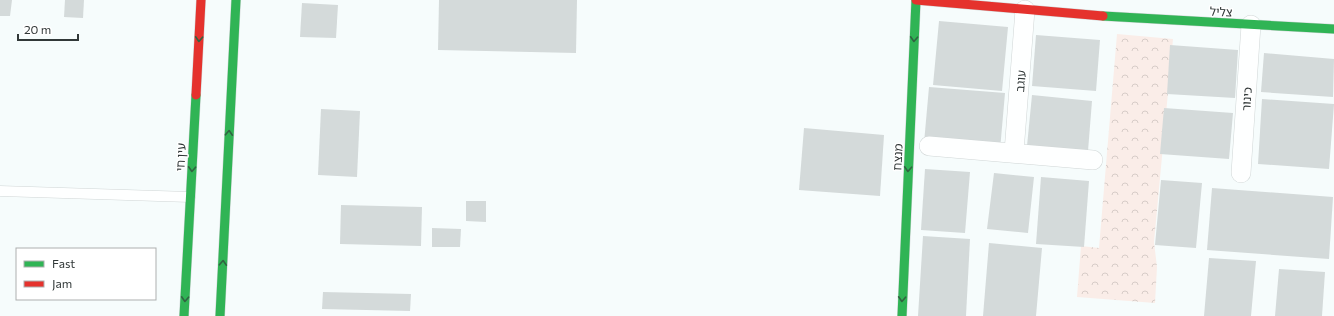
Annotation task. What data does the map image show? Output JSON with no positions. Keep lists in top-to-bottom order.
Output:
{
  "streets": {
    "street": [
      "צליל",
      "עוגב",
      "כינור",
      "עין חי",
      "מנצח"
    ]
  },
  "crossings": [
    ["צליל", "עוגב"],
    ["צליל", "כינור"],
    ["צליל", "מנצח"]
  ],
  "one_way": ["מנצח"],
  "legend": ["Fast", "Jam"],
  "scale_bar": "20 m"
}
